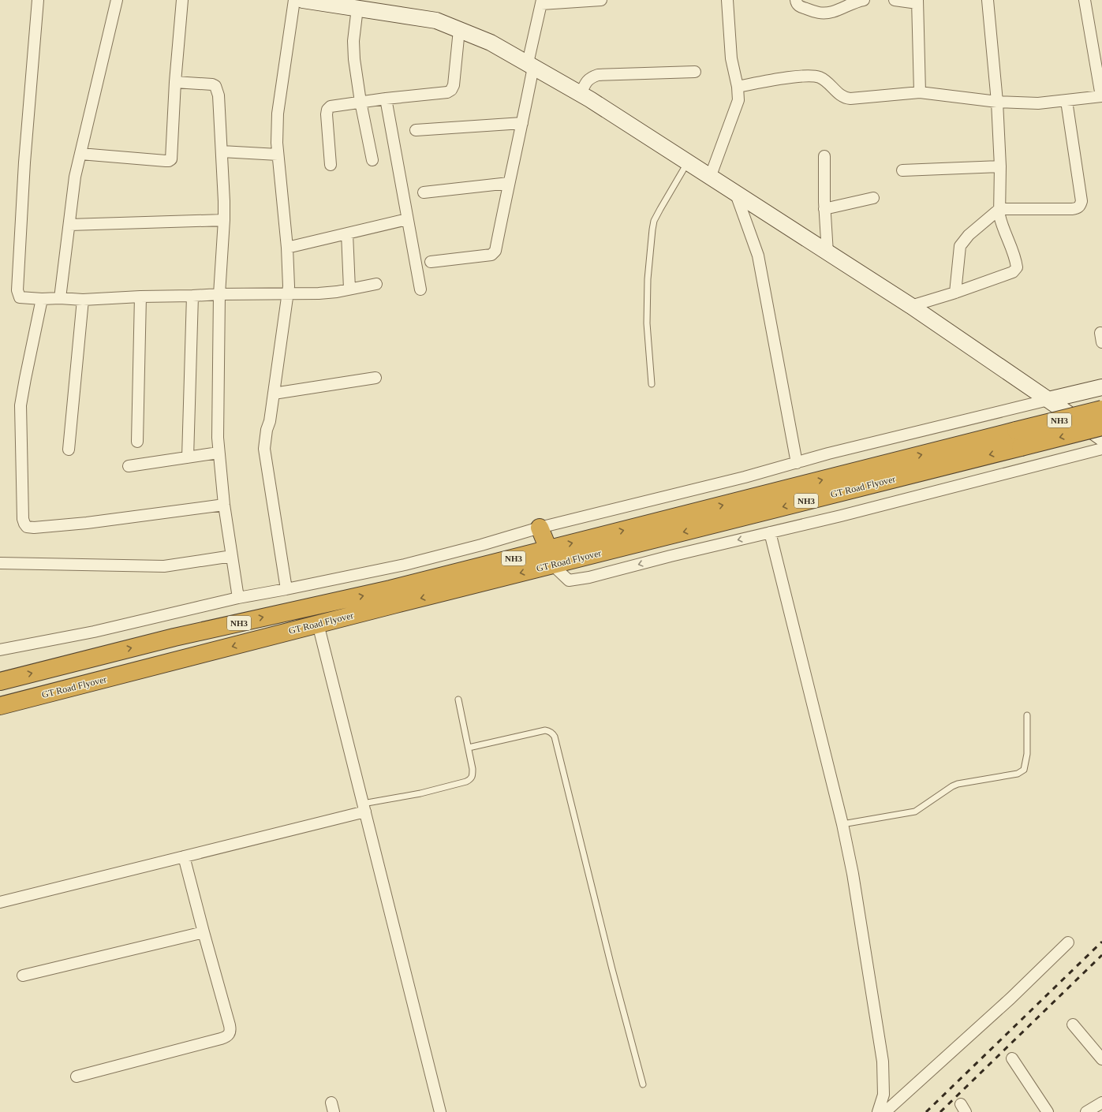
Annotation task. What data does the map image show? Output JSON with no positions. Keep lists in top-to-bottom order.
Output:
{
  "streets": {
    "highway": ["NH3", "GT Road Flyover"]
  }
}
